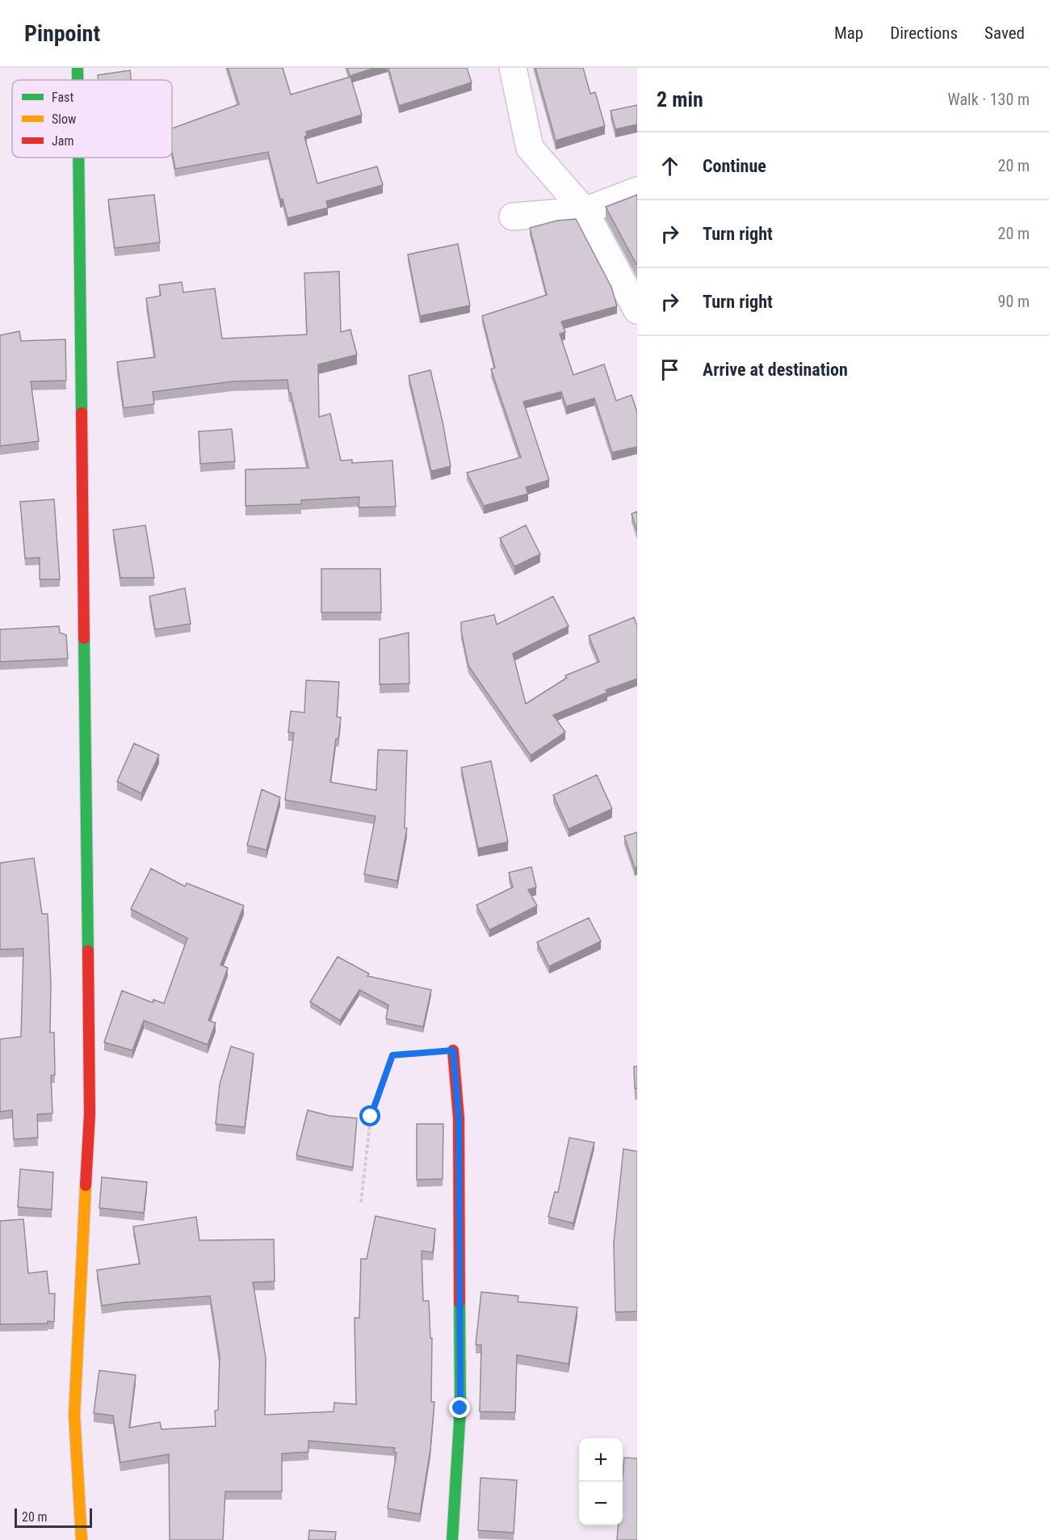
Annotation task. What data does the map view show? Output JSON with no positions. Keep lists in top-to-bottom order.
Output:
{
  "legend": ["Fast", "Slow", "Jam"],
  "scale_bar": "20 m",
  "page": {
    "header": "Pinpoint",
    "nav": ["Map", "Directions", "Saved"],
    "heading": ["2 min", "Walk · 130 m"],
    "list": [
      ["Continue", "20 m"],
      ["Turn right", "20 m"],
      ["Turn right", "90 m"],
      "Arrive at destination"
    ],
    "map_buttons": ["+", "−"],
    "scale": "20 m"
  }
}
